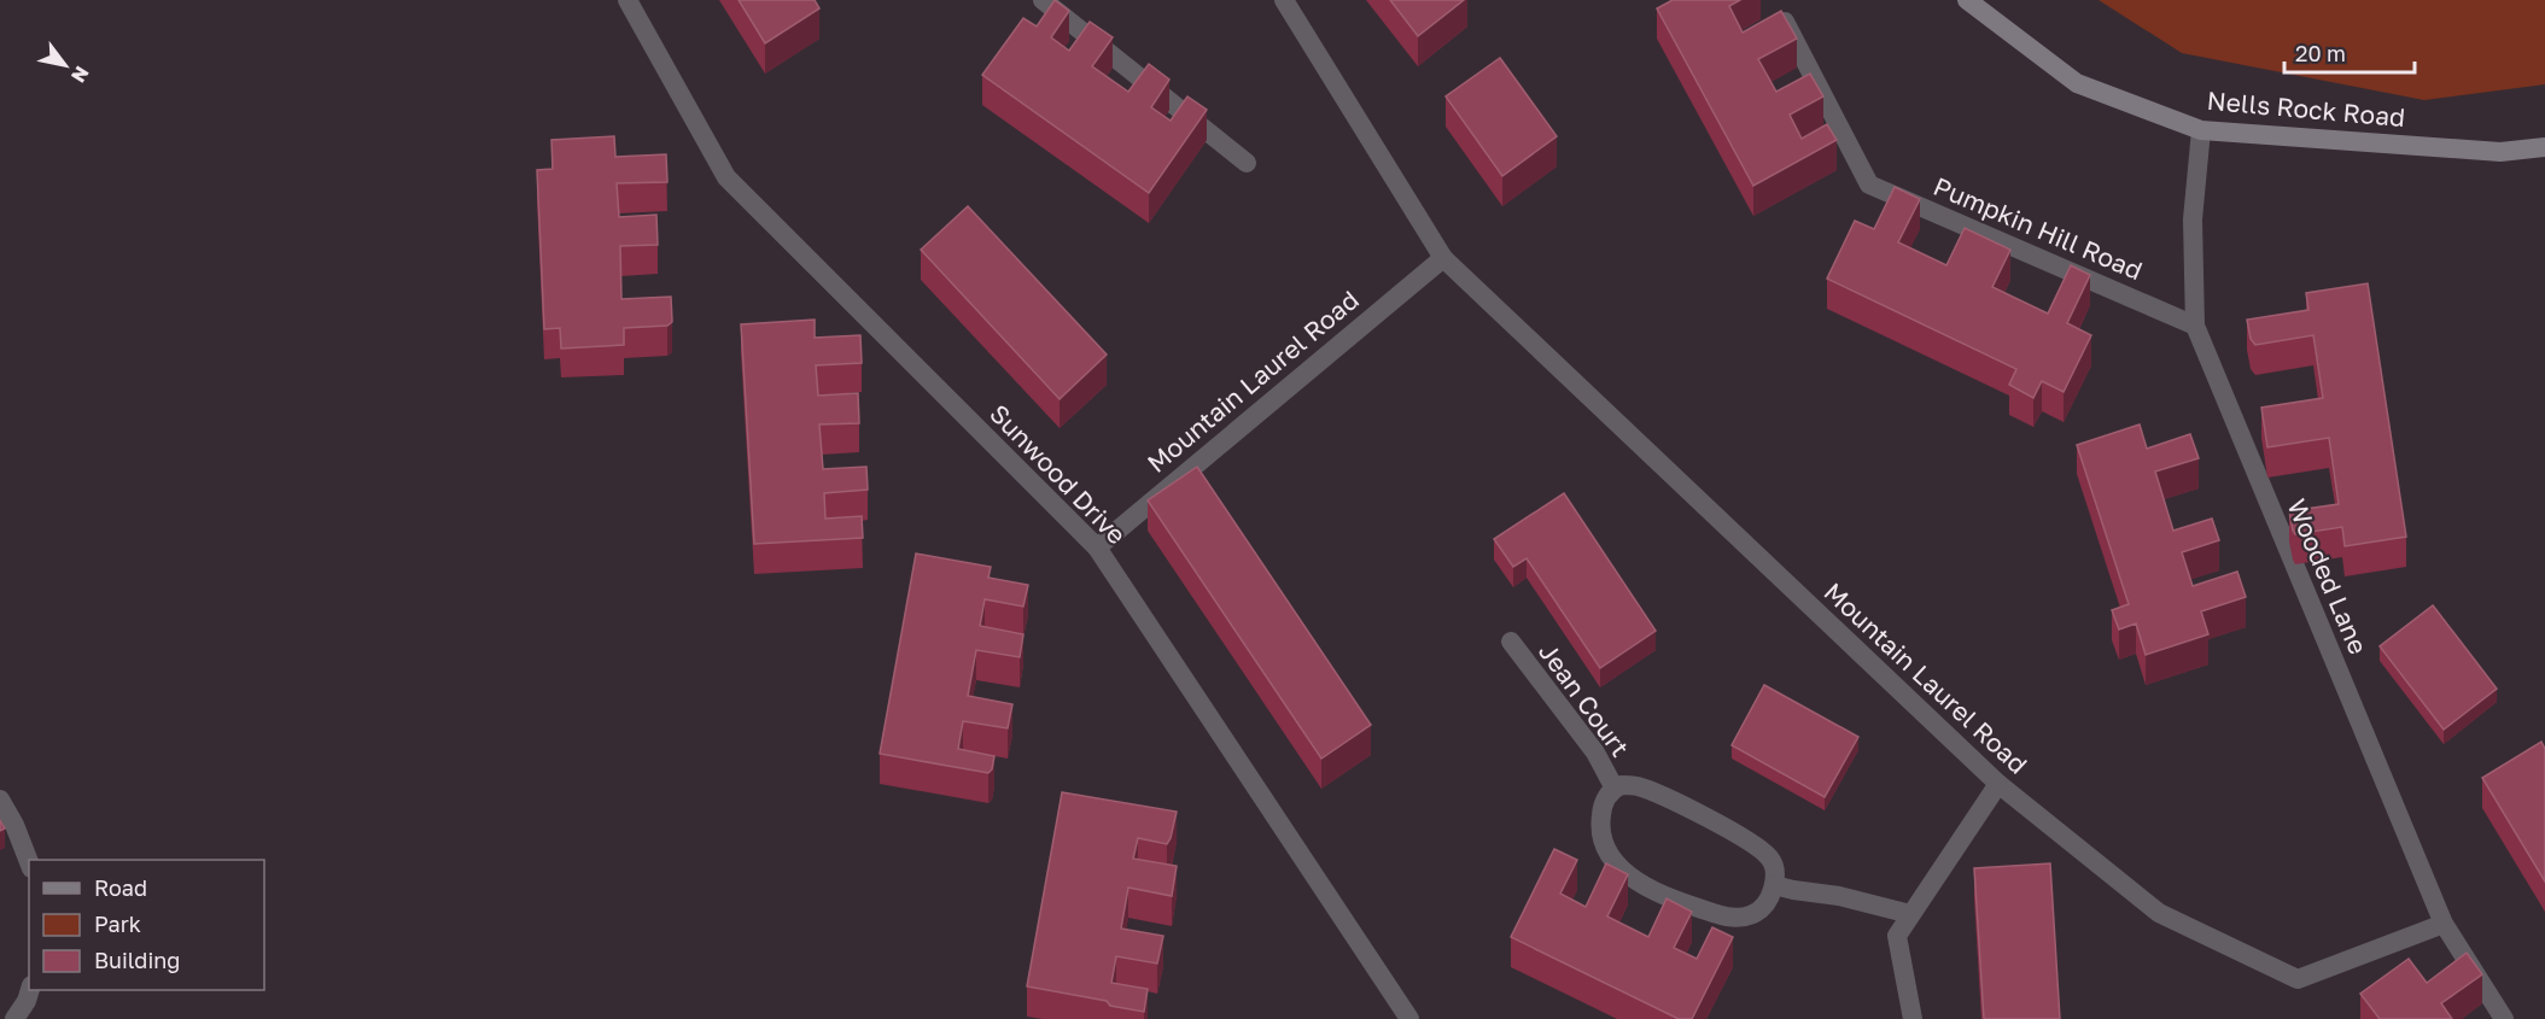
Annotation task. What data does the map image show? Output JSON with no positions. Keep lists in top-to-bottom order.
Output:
{
  "streets": {
    "main road": ["Nells Rock Road"],
    "street": [
      "Pumpkin Hill Road",
      "Mountain Laurel Road",
      "Sunwood Drive",
      "Wooded Lane",
      "Jean Court"
    ]
  },
  "crossings": [
    ["Nells Rock Road", "Wooded Lane"],
    ["Pumpkin Hill Road", "Wooded Lane"],
    ["Mountain Laurel Road", "Sunwood Drive"],
    ["Mountain Laurel Road", "Wooded Lane"]
  ],
  "legend": ["Road", "Park", "Building"],
  "scale_bar": "20 m",
  "north": "bottom right"
}
